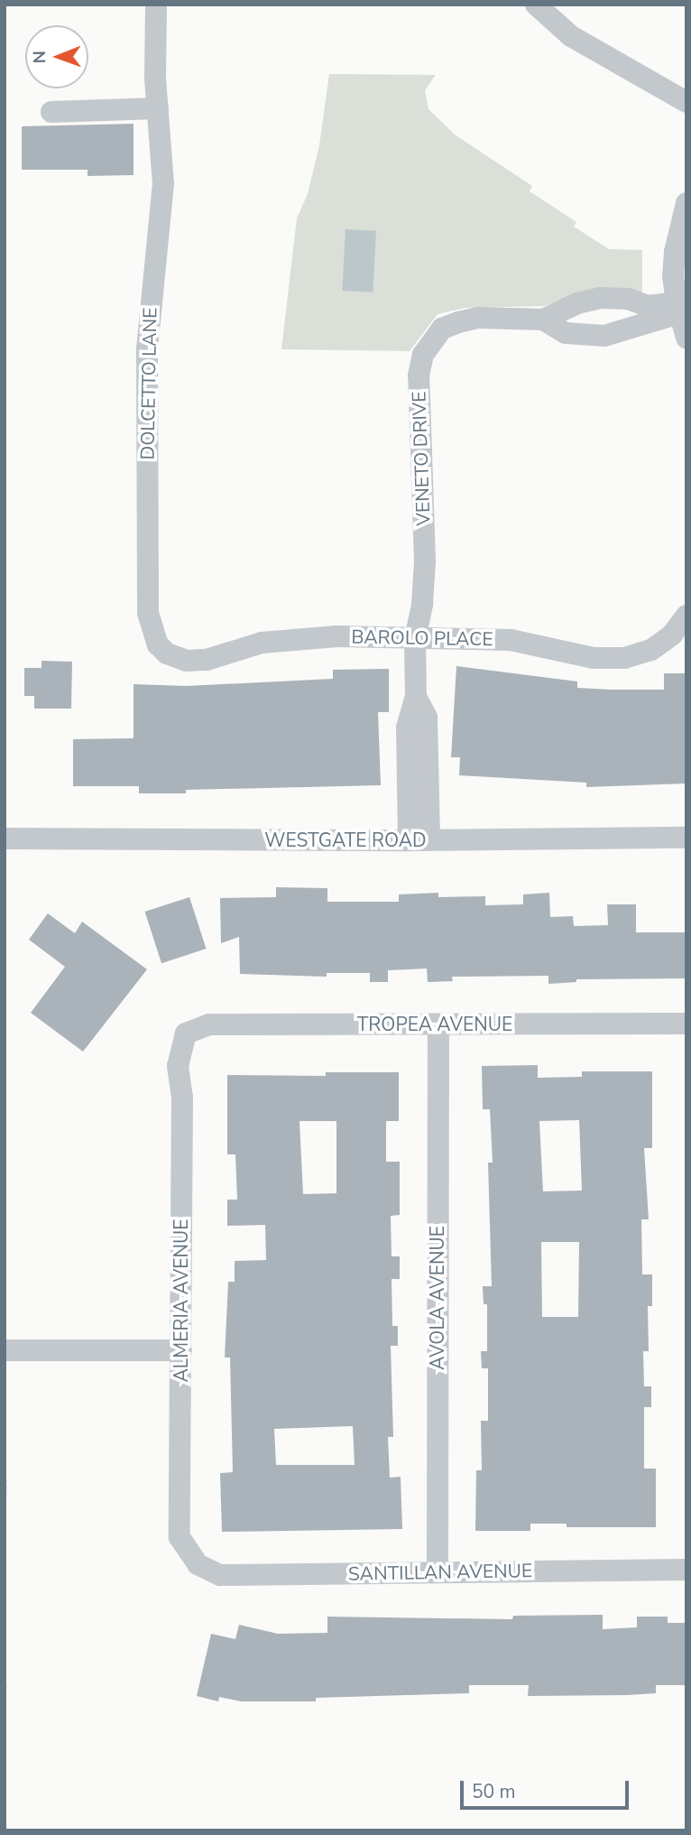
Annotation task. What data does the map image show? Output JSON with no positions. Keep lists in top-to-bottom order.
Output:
{
  "streets": {
    "street": [
      "DOLCETTO LANE",
      "VENETO DRIVE",
      "BAROLO PLACE",
      "WESTGATE ROAD",
      "TROPEA AVENUE",
      "AVOLA AVENUE",
      "ALMERIA AVENUE",
      "SANTILLAN AVENUE"
    ]
  },
  "crossings": [
    ["DOLCETTO LANE", "BAROLO PLACE"],
    ["VENETO DRIVE", "BAROLO PLACE"],
    ["VENETO DRIVE", "WESTGATE ROAD"],
    ["TROPEA AVENUE", "AVOLA AVENUE"],
    ["TROPEA AVENUE", "ALMERIA AVENUE"],
    ["AVOLA AVENUE", "SANTILLAN AVENUE"],
    ["ALMERIA AVENUE", "SANTILLAN AVENUE"]
  ],
  "scale_bar": "50 m",
  "north": "left"
}
